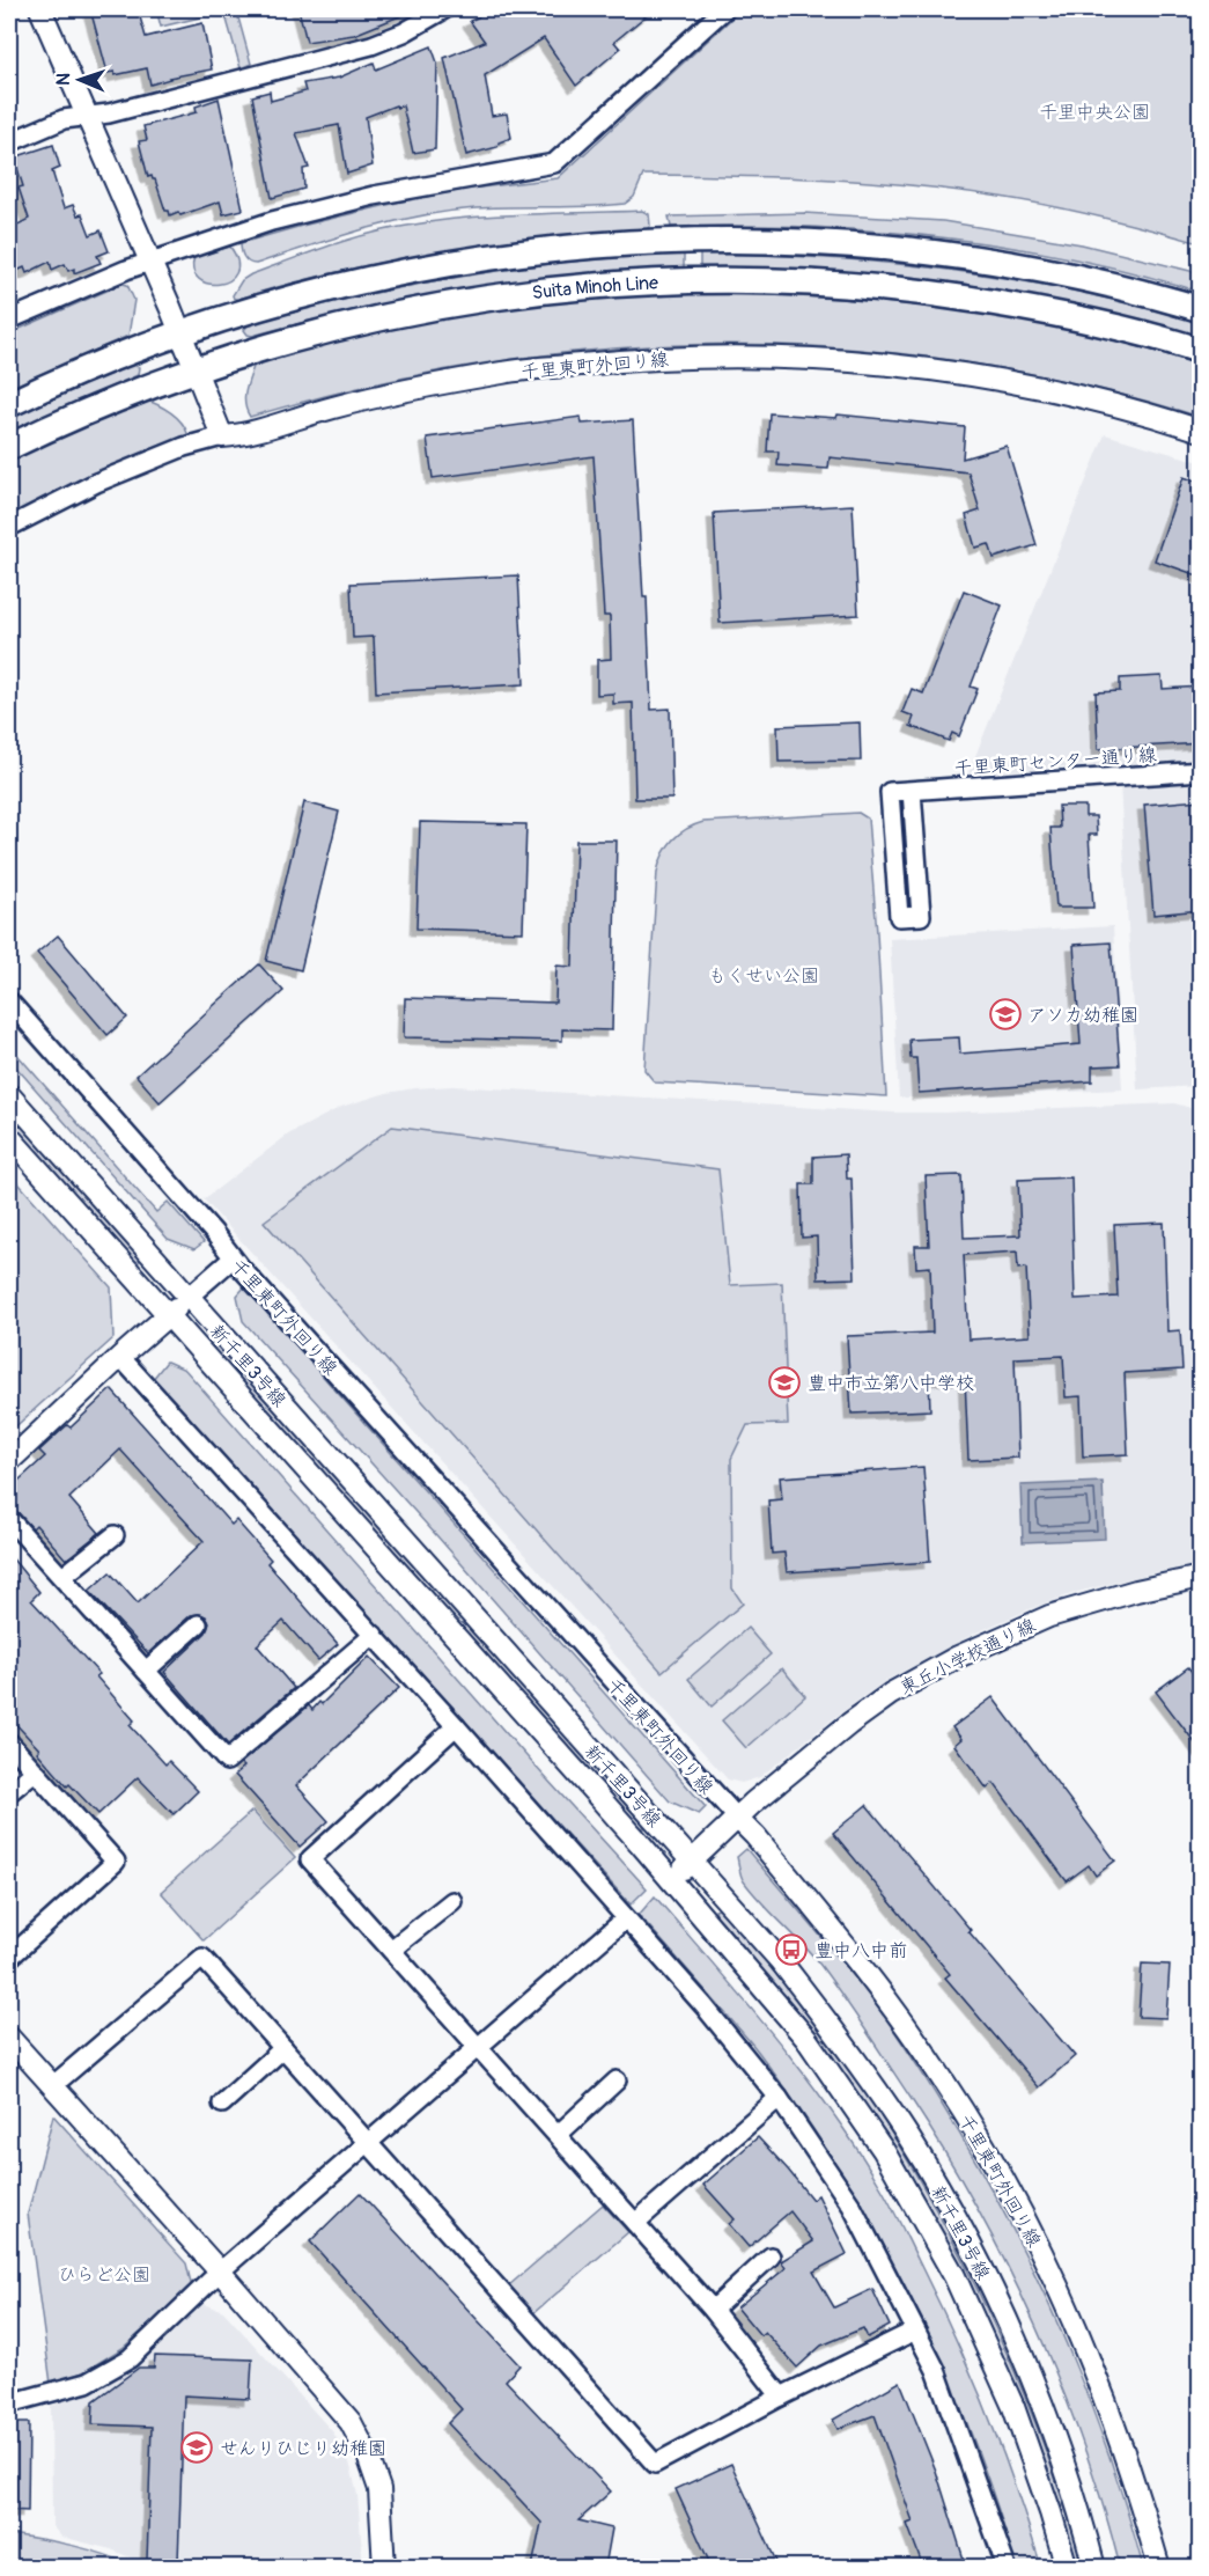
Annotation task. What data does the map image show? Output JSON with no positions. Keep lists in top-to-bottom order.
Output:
{
  "streets": {
    "main road": ["Suita Minoh Line"],
    "street": [
      "千里東町外回り線",
      "千里東町センター通り線",
      "新千里3号線",
      "東丘小学校通り線"
    ]
  },
  "crossings": [
    ["千里東町外回り線", "東丘小学校通り線"],
    ["新千里3号線", "東丘小学校通り線"]
  ],
  "parks": ["千里中央公園", "もくせい公園", "ひらど公園"],
  "places": {
    "school or university": ["アソカ幼稚園", "豊中市立第八中学校", "せんりひじり幼稚園"],
    "bus stop": ["豊中八中前"]
  },
  "north": "left"
}
